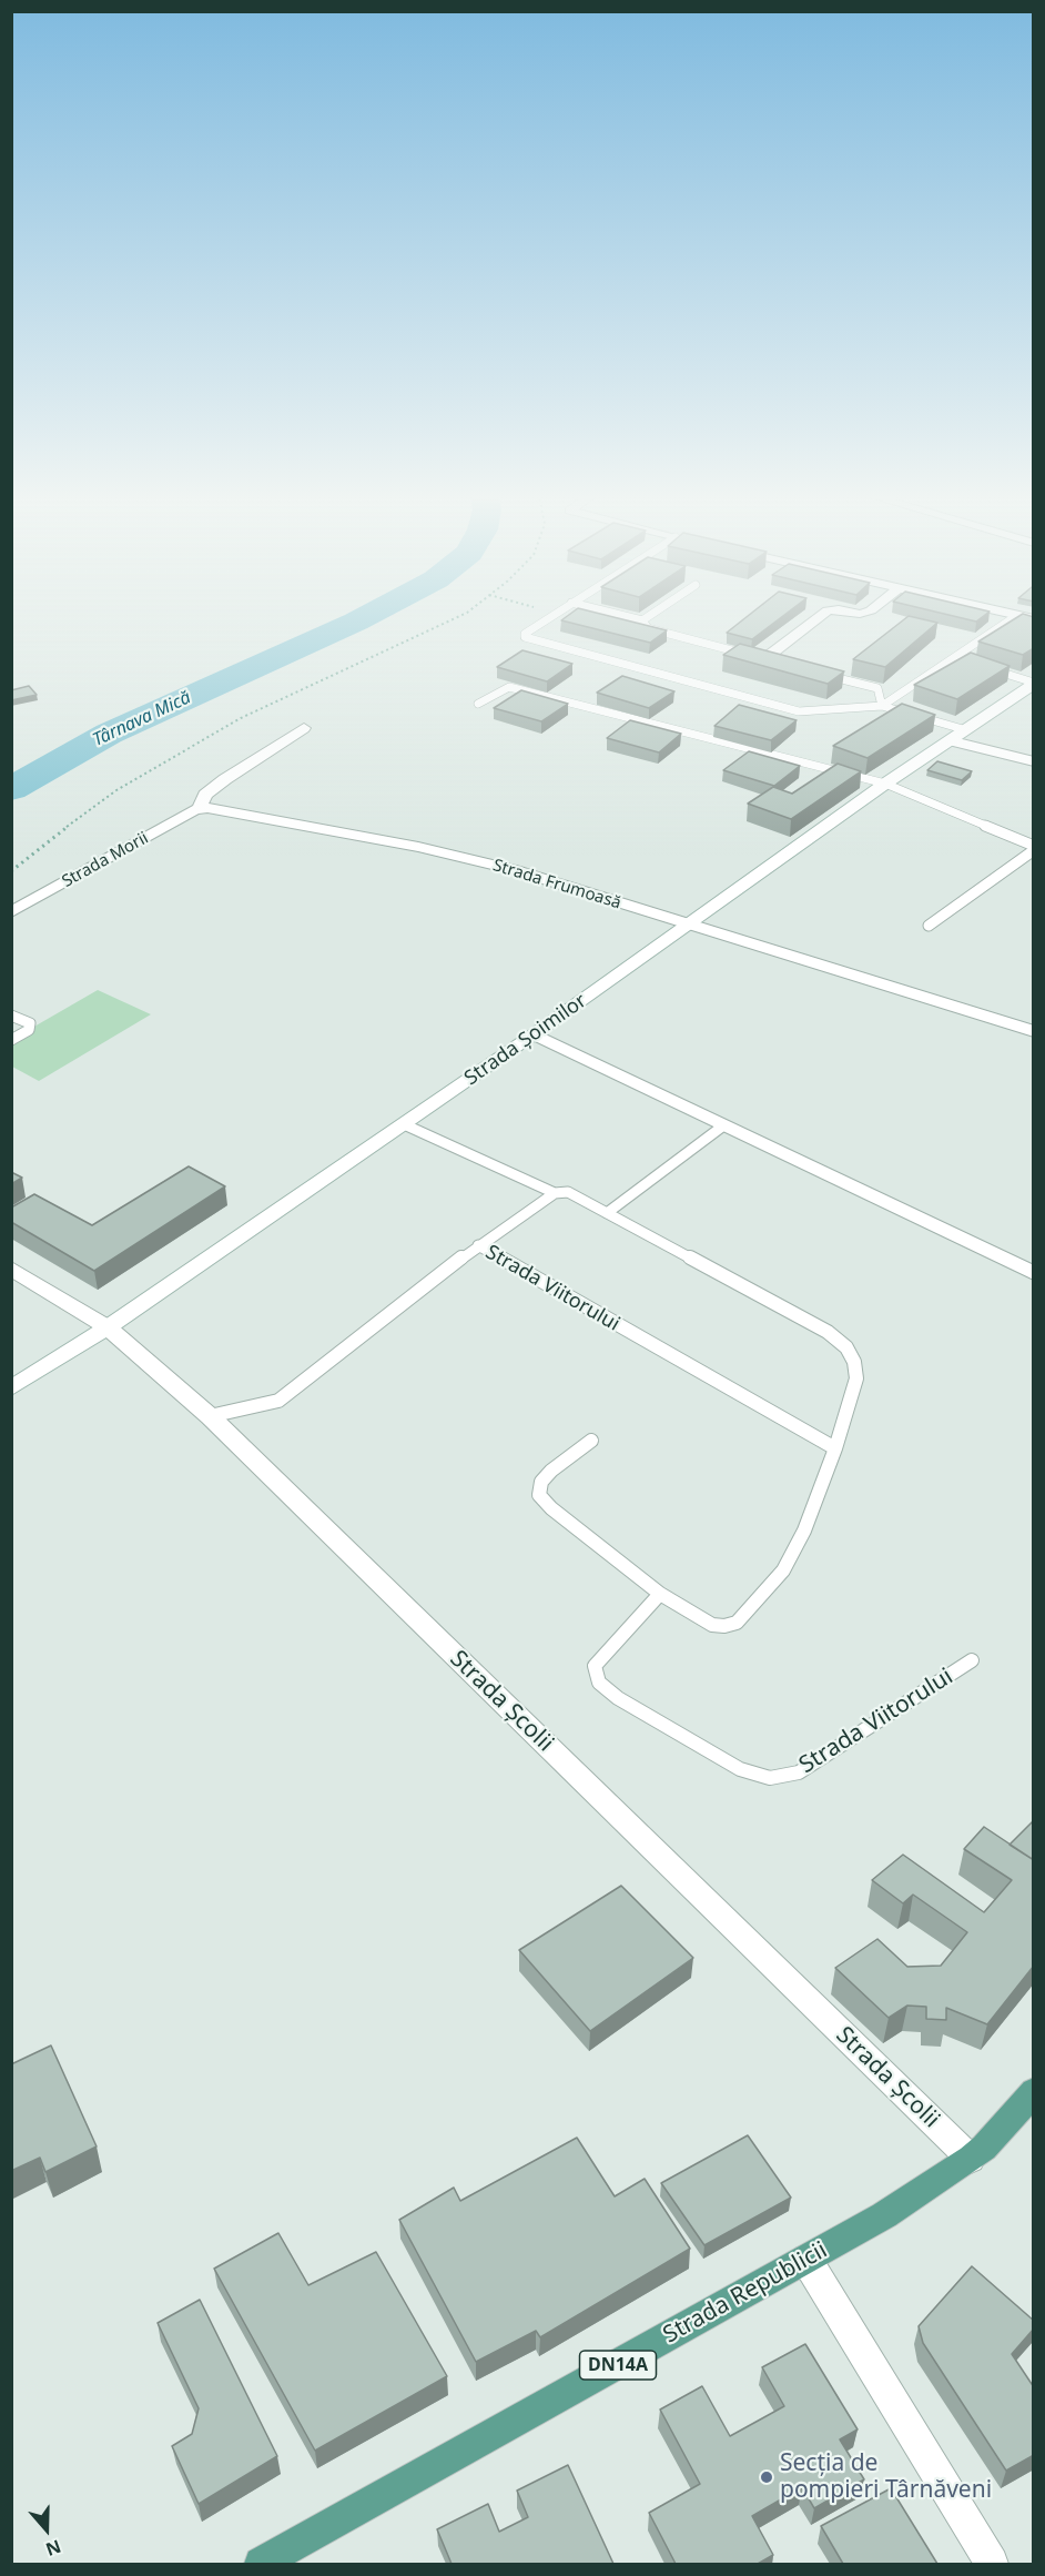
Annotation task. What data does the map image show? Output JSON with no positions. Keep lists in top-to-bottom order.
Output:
{
  "streets": {
    "main road": ["Strada Republicii", "DN14A"],
    "street": [
      "Strada Morii",
      "Strada Frumoasă",
      "Strada Șoimilor",
      "Strada Școlii"
    ],
    "lane": ["Strada Viitorului"]
  },
  "crossings": [
    ["Strada Morii", "Strada Frumoasă"],
    ["Strada Frumoasă", "Strada Șoimilor"],
    ["Strada Șoimilor", "Strada Școlii"],
    ["Strada Viitorului", "Strada Școlii"],
    ["Strada Școlii", "Strada Republicii"]
  ],
  "water": ["Târnava Mică"],
  "places": ["Secția de pompieri Târnăveni"],
  "north": "bottom"
}
